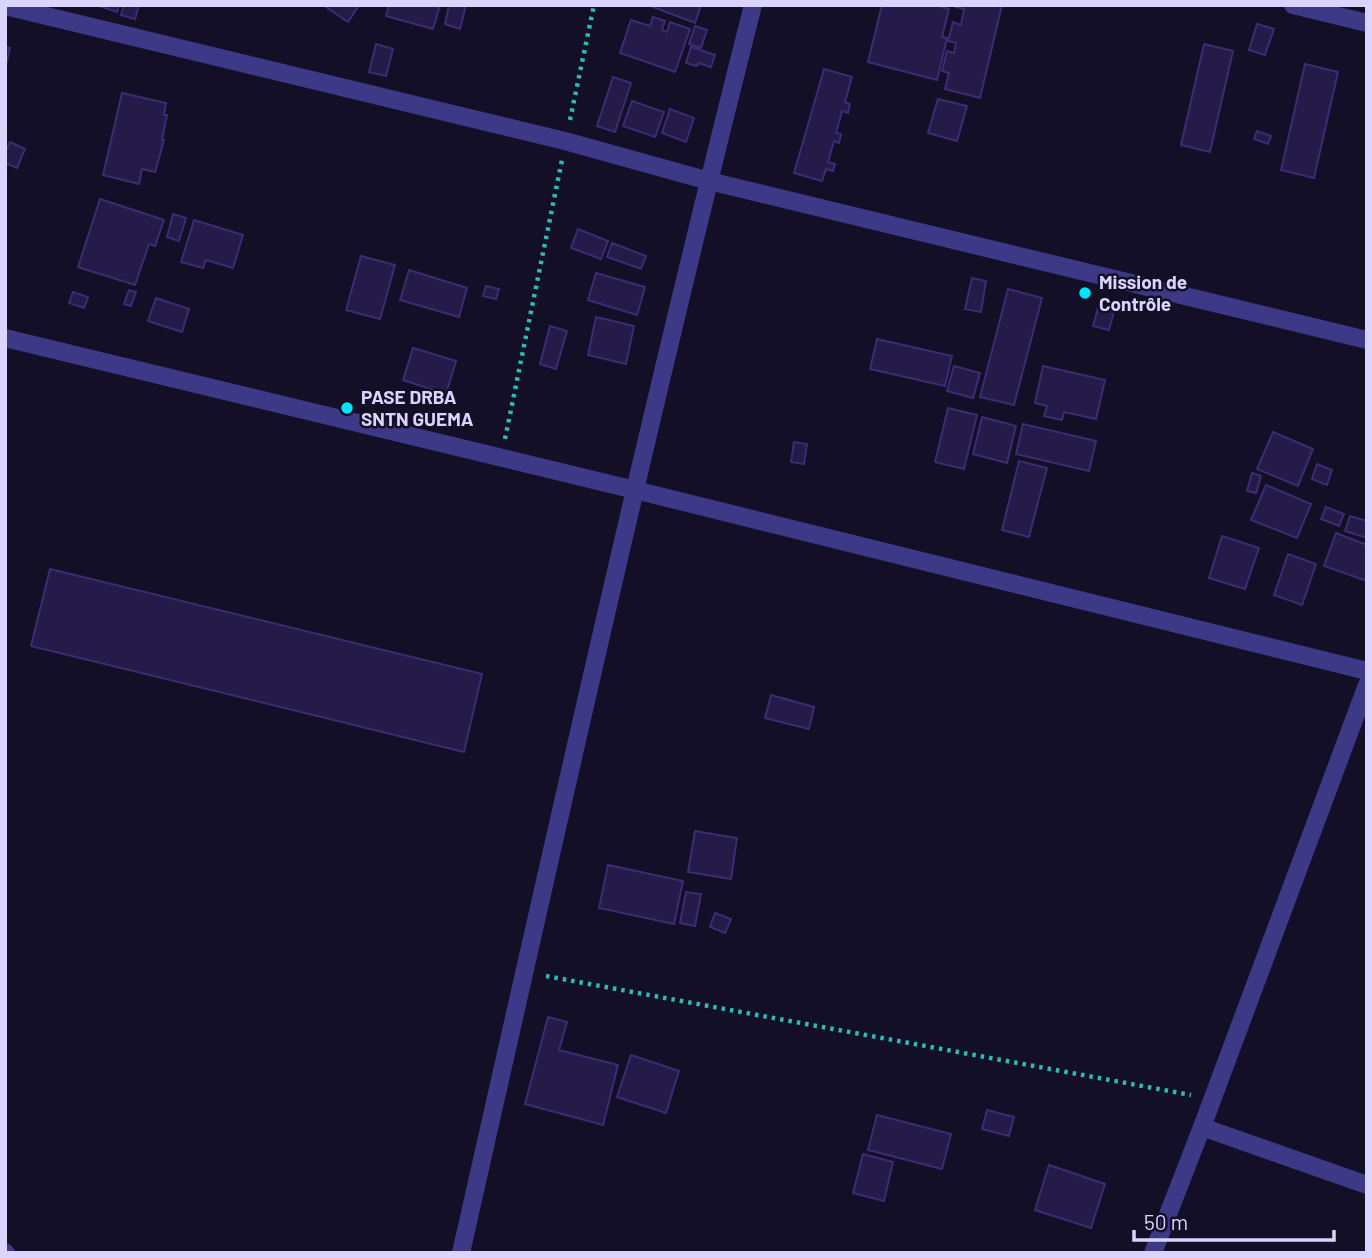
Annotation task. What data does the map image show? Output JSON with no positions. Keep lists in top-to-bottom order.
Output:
{
  "places": ["Mission de Contrôle", "PASE DRBA SNTN GUEMA"],
  "scale_bar": "50 m"
}
